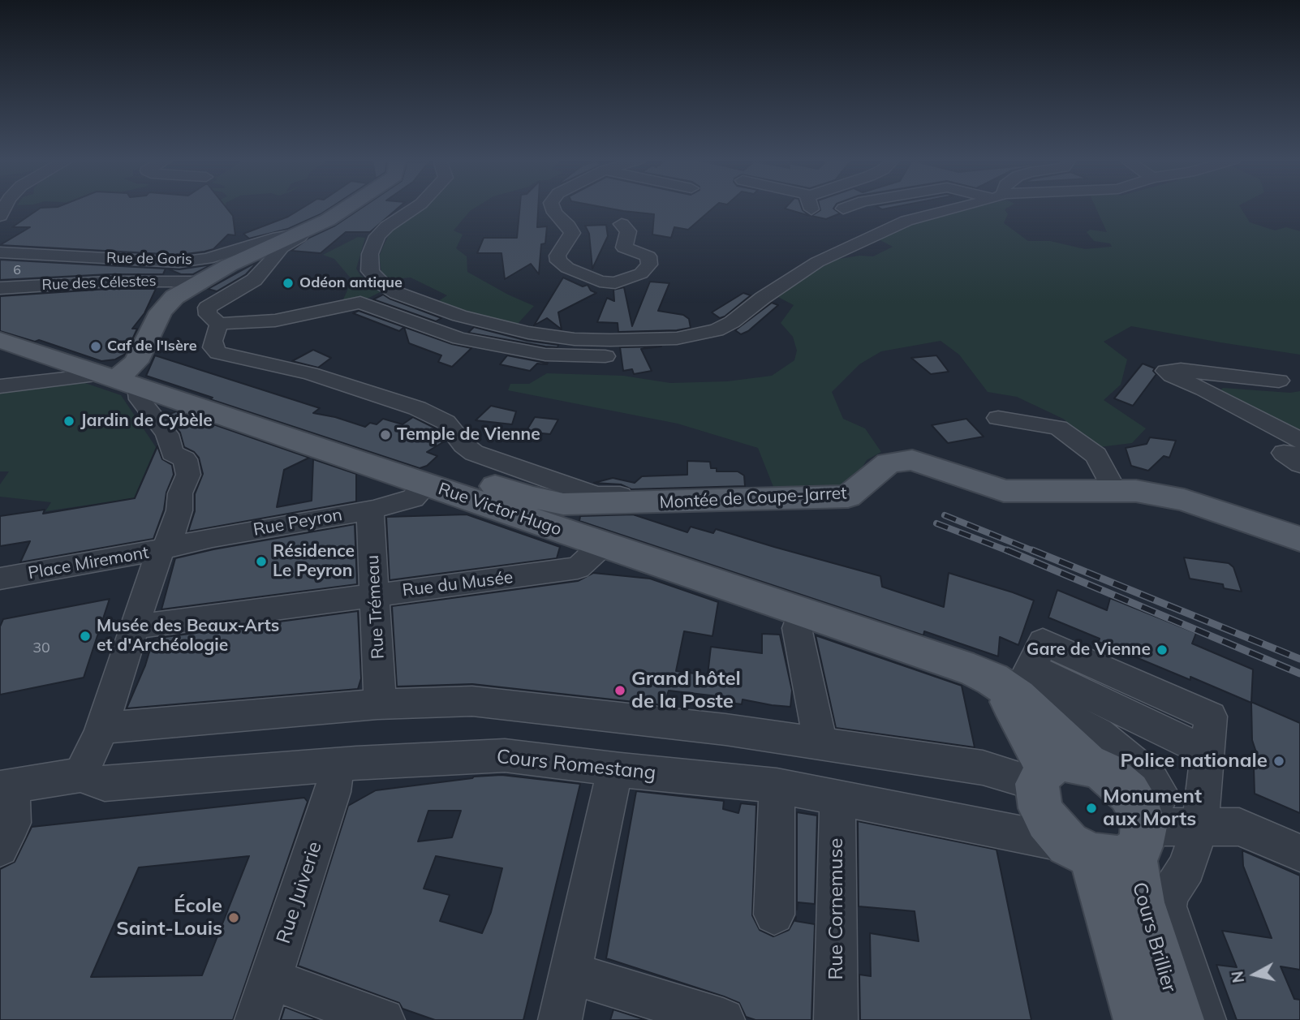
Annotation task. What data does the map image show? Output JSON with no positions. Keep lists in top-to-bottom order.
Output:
{
  "streets": {
    "main road": ["Montée de Coupe-Jarret", "Rue Victor Hugo", "Cours Brillier"],
    "street": [
      "Rue de Goris",
      "Rue des Célestes",
      "Rue Peyron",
      "Place Miremont",
      "Rue du Musée",
      "Rue Trémeau",
      "Cours Romestang",
      "Rue Juiverie",
      "Rue Cornemuse"
    ]
  },
  "crossings": [
    ["Montée de Coupe-Jarret", "Rue Victor Hugo"],
    ["Montée de Coupe-Jarret", "Rue Peyron"],
    ["Rue Victor Hugo", "Rue Peyron"],
    ["Rue Victor Hugo", "Rue du Musée"],
    ["Rue Peyron", "Place Miremont"],
    ["Rue Peyron", "Rue Trémeau"],
    ["Place Miremont", "Rue du Musée"],
    ["Place Miremont", "Cours Romestang"],
    ["Rue du Musée", "Rue Trémeau"],
    ["Cours Romestang", "Rue Juiverie"],
    ["Cours Romestang", "Rue Cornemuse"],
    ["Cours Romestang", "Cours Brillier"]
  ],
  "places": [
    "Odéon antique",
    "Caf de l'Isère",
    "Jardin de Cybèle",
    "Temple de Vienne",
    "Résidence Le Peyron",
    "Musée des Beaux-Arts et d'Archéologie",
    "Gare de Vienne",
    "Grand hôtel de la Poste",
    "Police nationale",
    "Monument aux Morts",
    "École Saint-Louis"
  ],
  "house_numbers": ["6", "30"],
  "north": "left"
}
